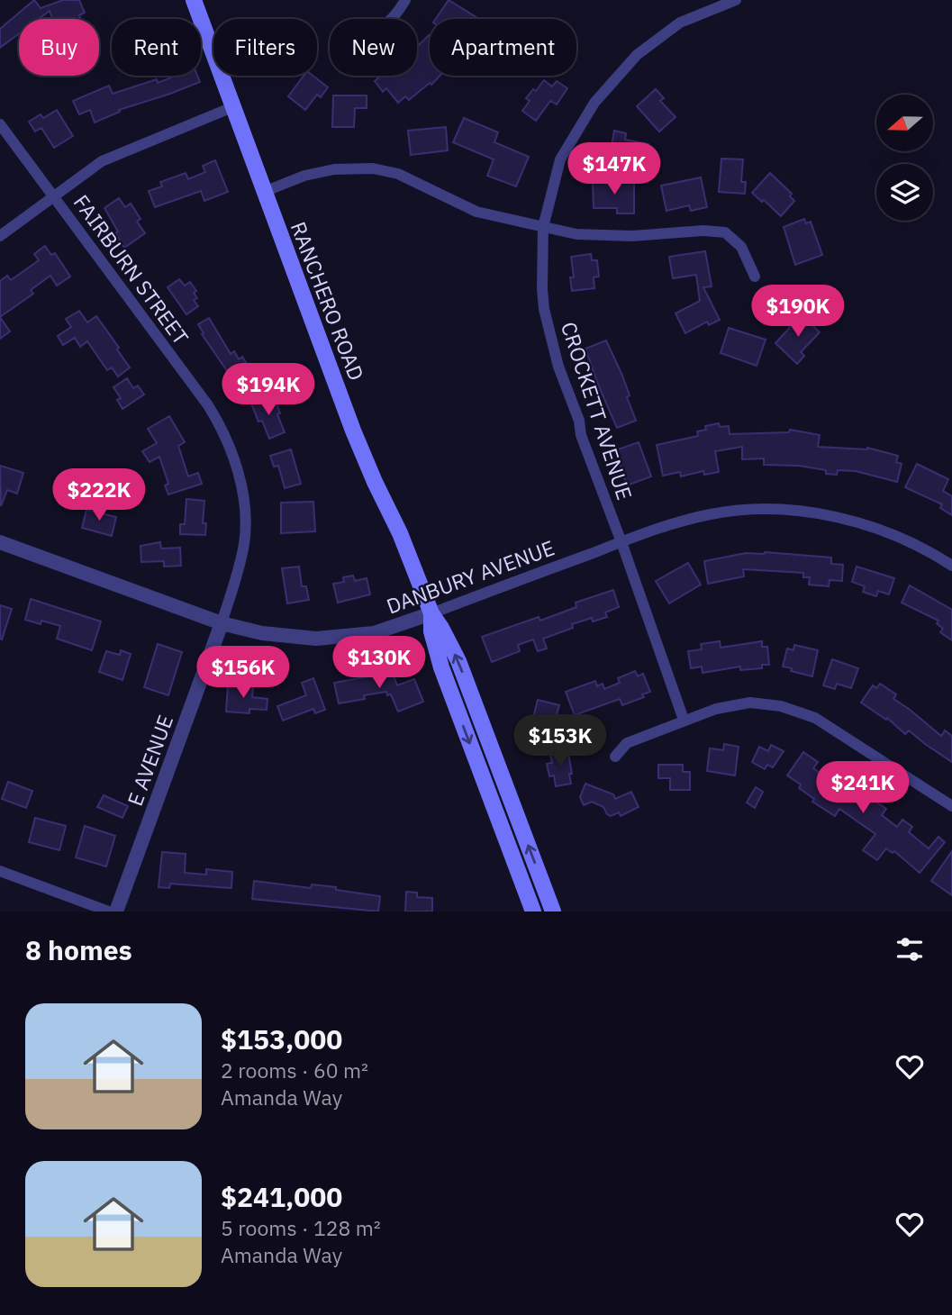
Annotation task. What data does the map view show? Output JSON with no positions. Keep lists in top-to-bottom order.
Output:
{
  "streets": {
    "main road": ["RANCHERO ROAD"],
    "street": [
      "FAIRBURN STREET",
      "CROCKETT AVENUE",
      "DANBURY AVENUE",
      "E AVENUE"
    ]
  },
  "crossings": [
    ["FAIRBURN STREET", "DANBURY AVENUE"],
    ["FAIRBURN STREET", "E AVENUE"],
    ["RANCHERO ROAD", "DANBURY AVENUE"],
    ["CROCKETT AVENUE", "DANBURY AVENUE"],
    ["DANBURY AVENUE", "E AVENUE"]
  ],
  "north": "left",
  "page": {
    "chip": [
      "Buy",
      "Rent",
      "Filters",
      "New",
      "Apartment"
    ],
    "price": [
      "$147K",
      "$190K",
      "$194K",
      "$222K",
      "$130K",
      "$156K",
      "$153K",
      "$241K"
    ],
    "heading": "8 homes",
    "list": [
      {
        "name": "$153,000",
        "note": "2 rooms · 60 m² · Amanda Way"
      },
      {
        "name": "$241,000",
        "note": "5 rooms · 128 m² · Amanda Way"
      }
    ]
  }
}
